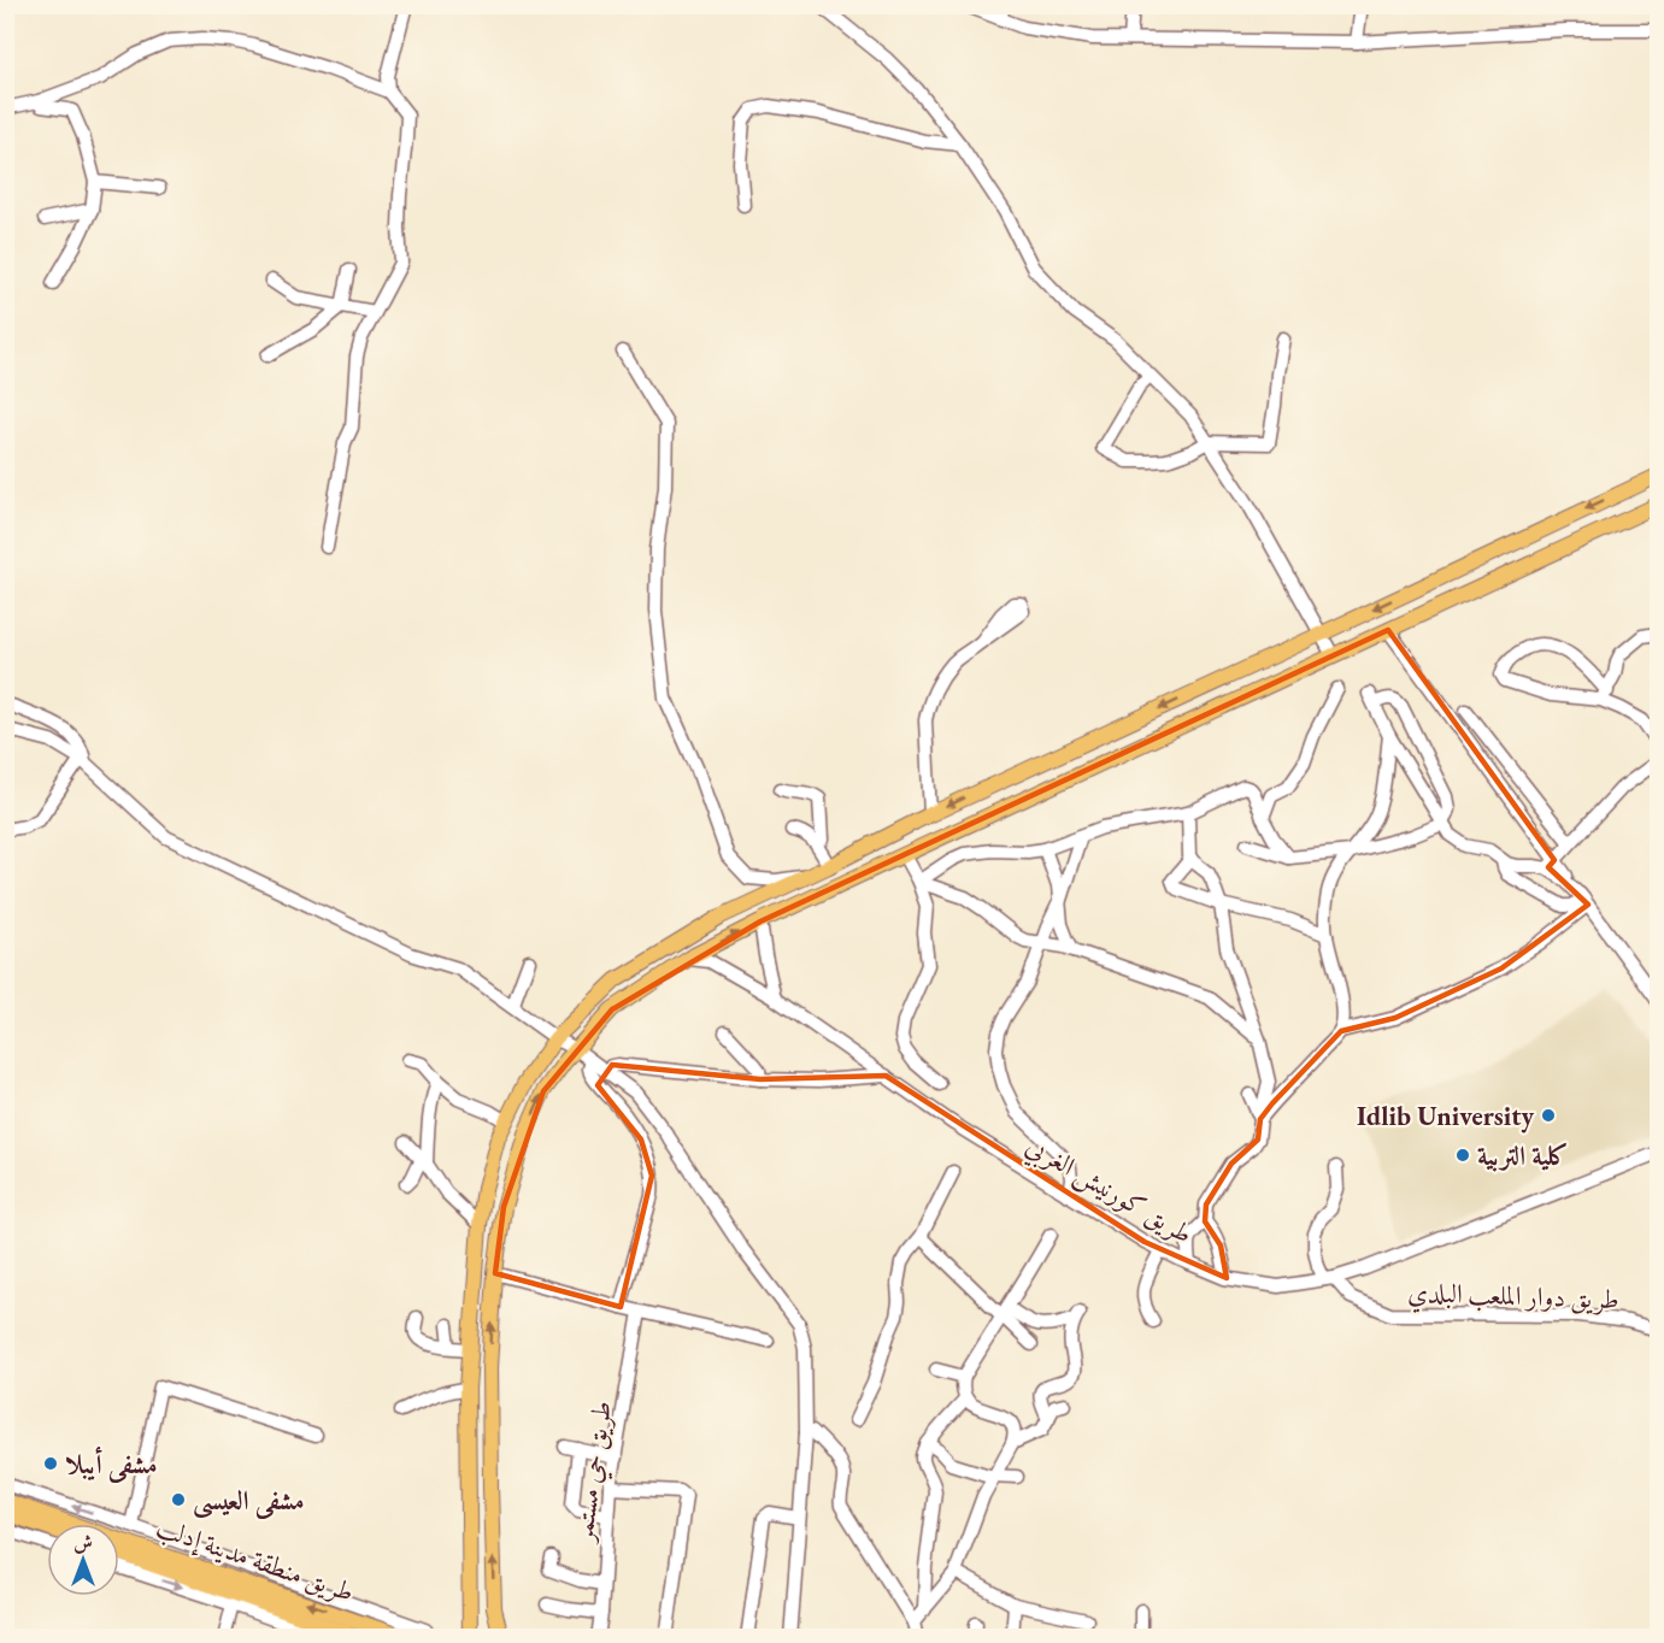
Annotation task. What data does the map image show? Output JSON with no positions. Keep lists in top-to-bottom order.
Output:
{
  "streets": {
    "main road": ["طريق منطقة مدينة إدلب"],
    "street": ["طريق كورنيش الغربي", "طريق دوار الملعب البلدي", "طريق حي مستمر"]
  },
  "crossings": [
    ["طريق كورنيش الغربي", "طريق دوار الملعب البلدي"]
  ],
  "places": [
    "Idlib University",
    "كلية التربية",
    "مشفى أيبلا",
    "مشفى العيسى"
  ],
  "north": "top"
}
